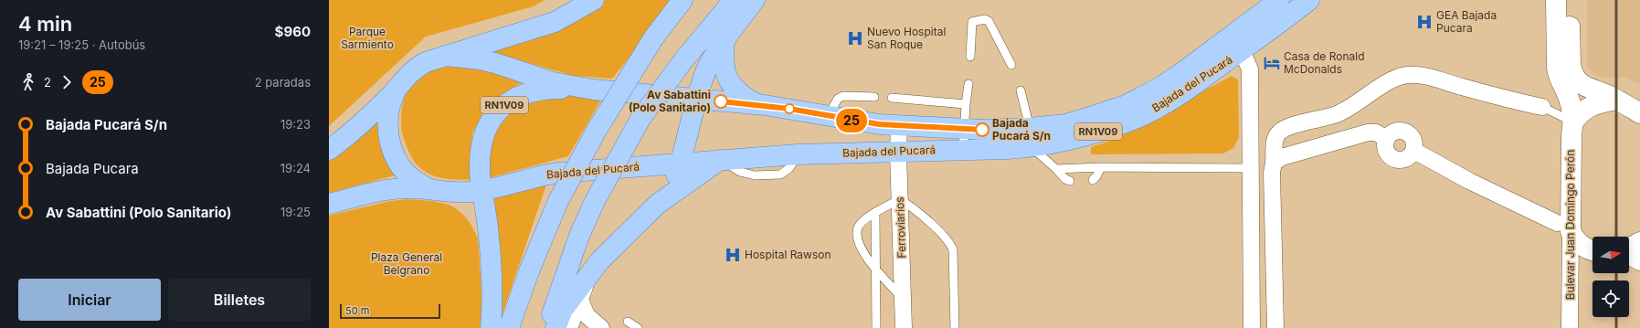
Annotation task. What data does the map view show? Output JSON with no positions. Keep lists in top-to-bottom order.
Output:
{
  "streets": {
    "main road": ["Bajada del Pucará", "RN1V09", "Bulevar Juan Domingo Perón"],
    "street": ["Ferroviarios"]
  },
  "crossings": [
    ["Bajada del Pucará", "RN1V09"],
    ["Bajada del Pucará", "Ferroviarios"]
  ],
  "parks": ["Parque Sarmiento", "Plaza General Belgrano"],
  "places": {
    "hospital": ["GEA Bajada Pucara", "Nuevo Hospital San Roque", "Hospital Rawson"],
    "hotel": ["Casa de Ronald McDonalds"],
    "other": ["Av Sabattini (Polo Sanitario)", "Bajada Pucará S/n"]
  },
  "lines": ["bus line 25"],
  "scale_bar": "50 m",
  "north": "right",
  "page": {
    "heading": ["4 min", "19:21 – 19:25 · Autobús", "$960"],
    "on_map": "25",
    "legs": ["2", "25", "2 paradas"],
    "list": [
      {
        "name": "Bajada Pucará S/n",
        "value": "19:23"
      },
      {
        "name": "Bajada Pucara",
        "value": "19:24"
      },
      {
        "name": "Av Sabattini (Polo Sanitario)",
        "value": "19:25"
      }
    ],
    "buttons": ["Iniciar", "Billetes"],
    "scale": "50 m"
  }
}
